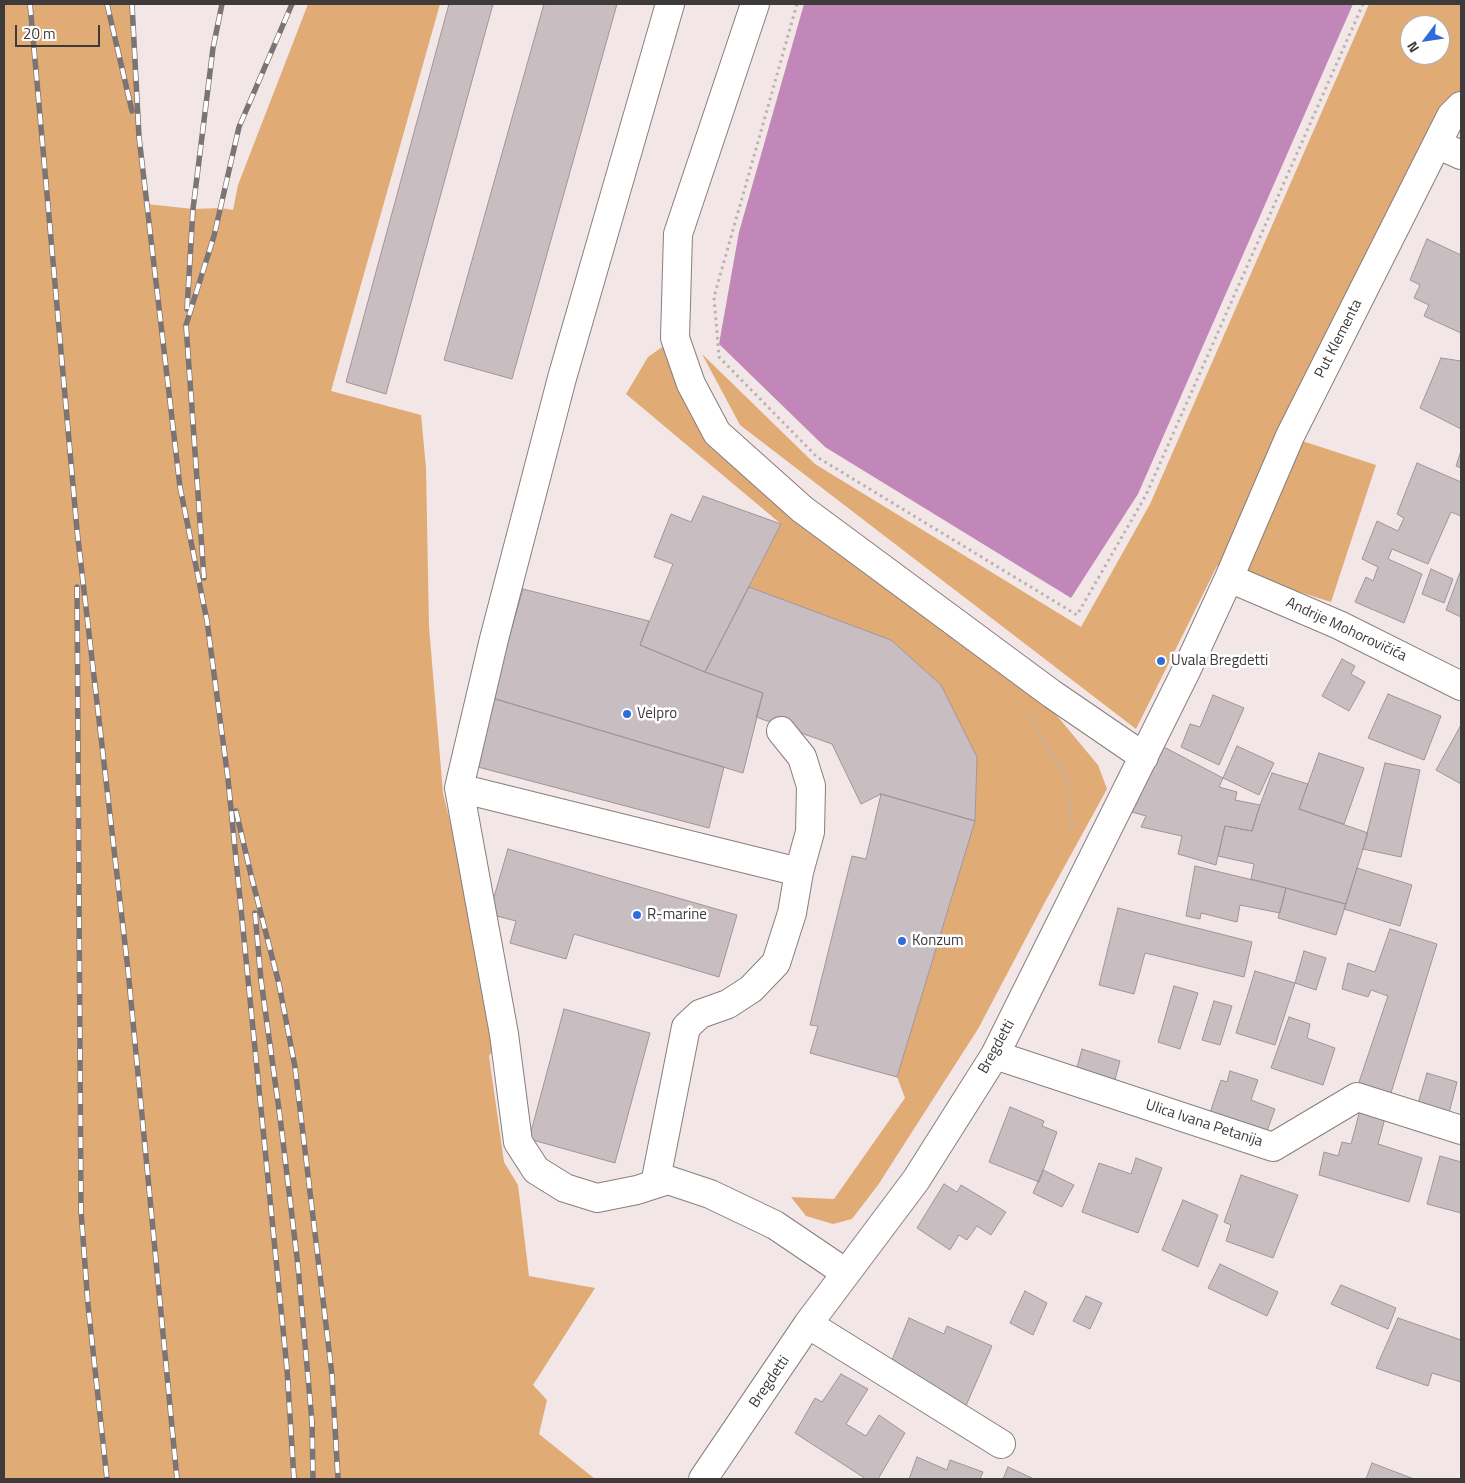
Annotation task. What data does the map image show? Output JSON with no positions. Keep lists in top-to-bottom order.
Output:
{
  "streets": {
    "street": [
      "Put Klementa",
      "Andrije Mohorovičića",
      "Bregdetti",
      "Ulica Ivana Petanija"
    ]
  },
  "crossings": [
    ["Put Klementa", "Andrije Mohorovičića"],
    ["Put Klementa", "Bregdetti"],
    ["Andrije Mohorovičića", "Bregdetti"],
    ["Bregdetti", "Ulica Ivana Petanija"]
  ],
  "places": [
    "Uvala Bregdetti",
    "Velpro",
    "R-marine",
    "Konzum"
  ],
  "scale_bar": "20 m",
  "north": "bottom left"
}
